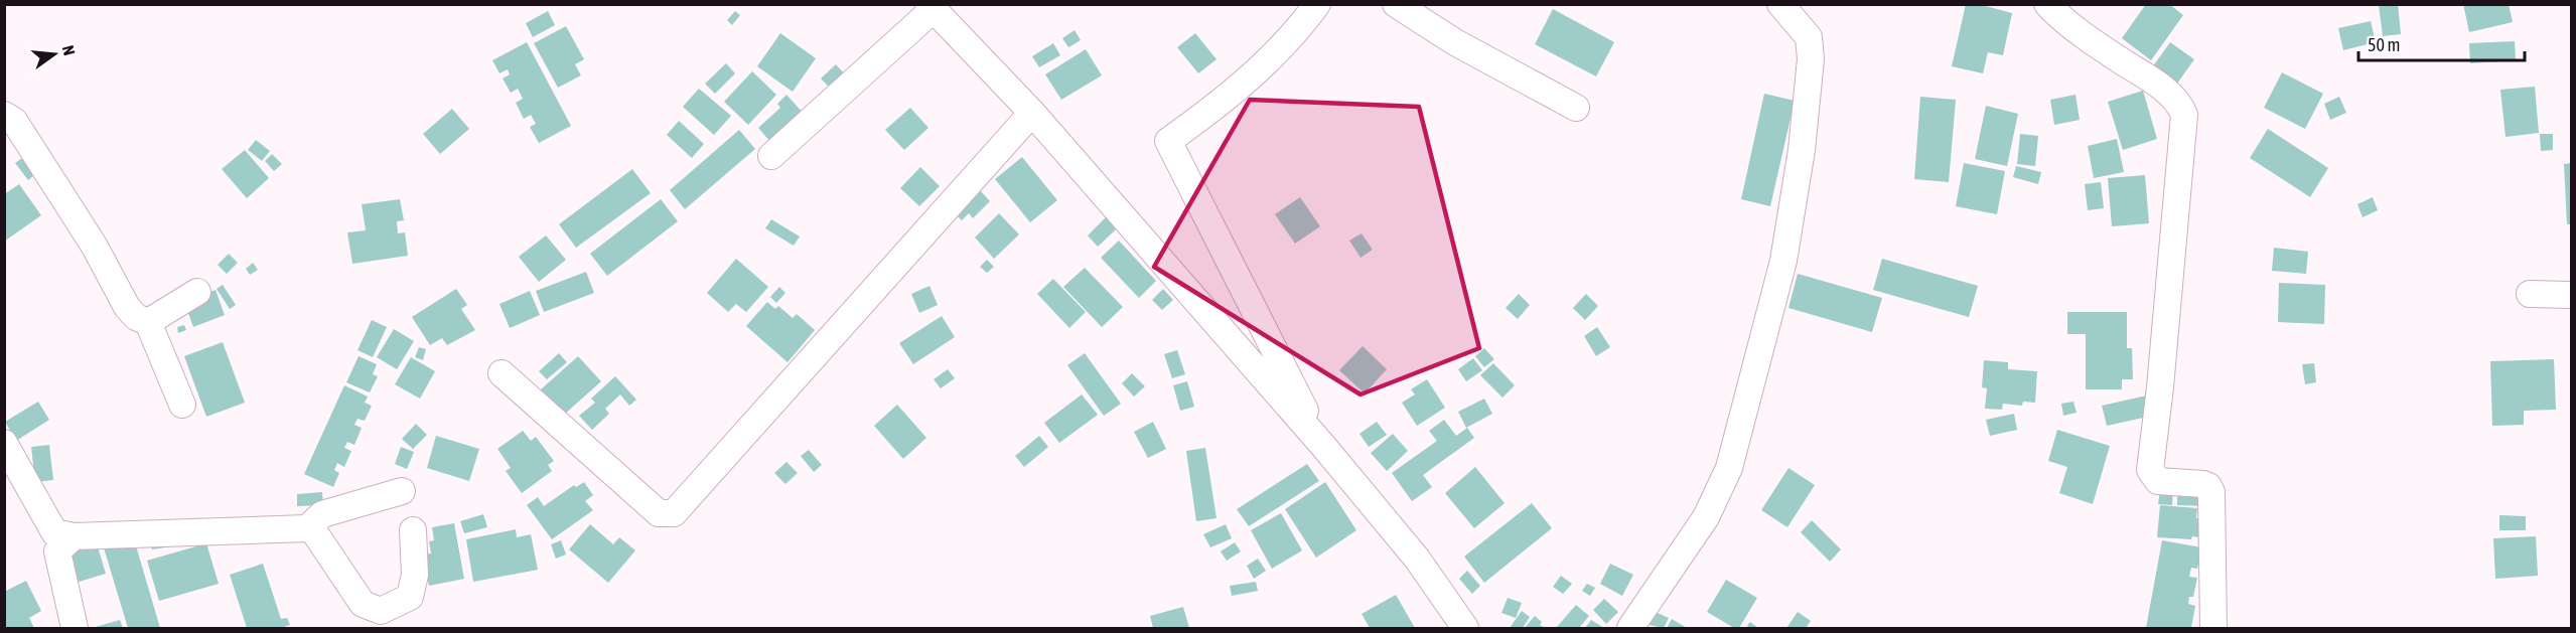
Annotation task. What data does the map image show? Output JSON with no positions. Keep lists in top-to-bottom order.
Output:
{
  "scale_bar": "50 m",
  "north": "right"
}
